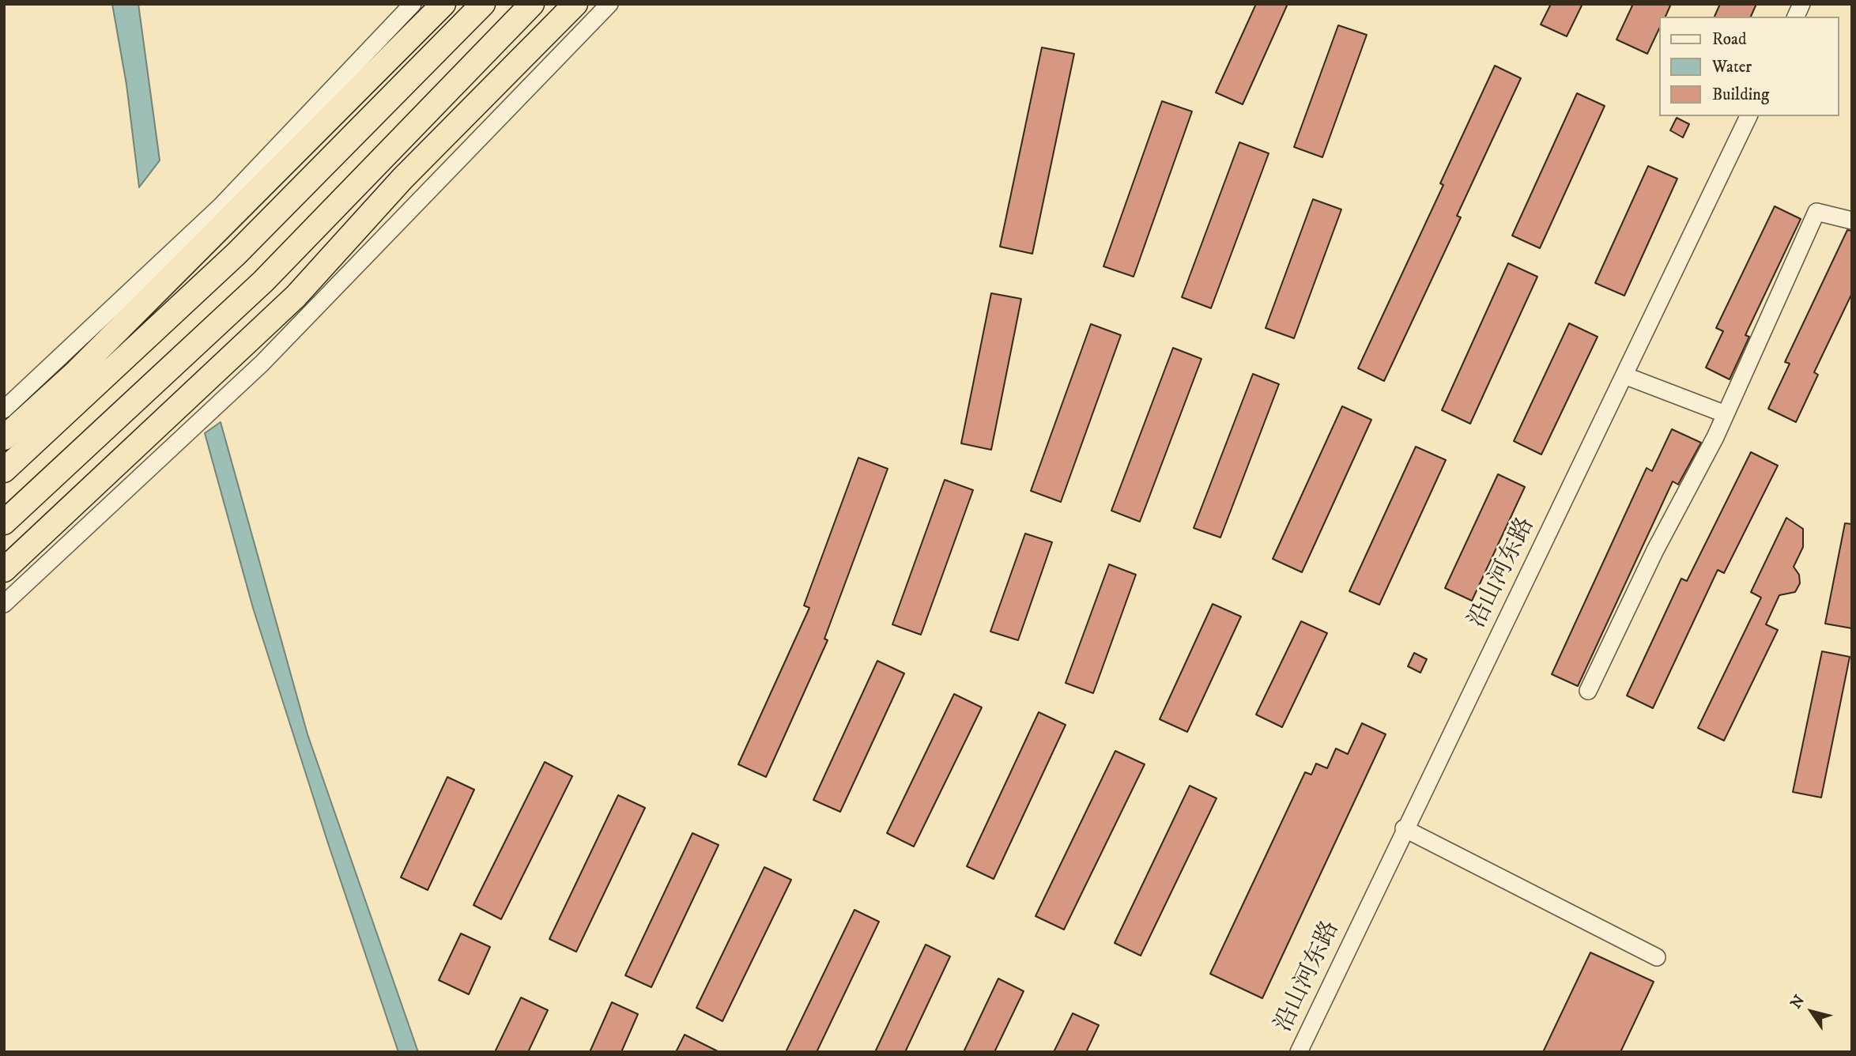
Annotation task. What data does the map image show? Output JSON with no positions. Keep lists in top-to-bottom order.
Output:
{
  "streets": {
    "street": ["沿山河东路"]
  },
  "legend": ["Road", "Water", "Building"],
  "north": "top left"
}
